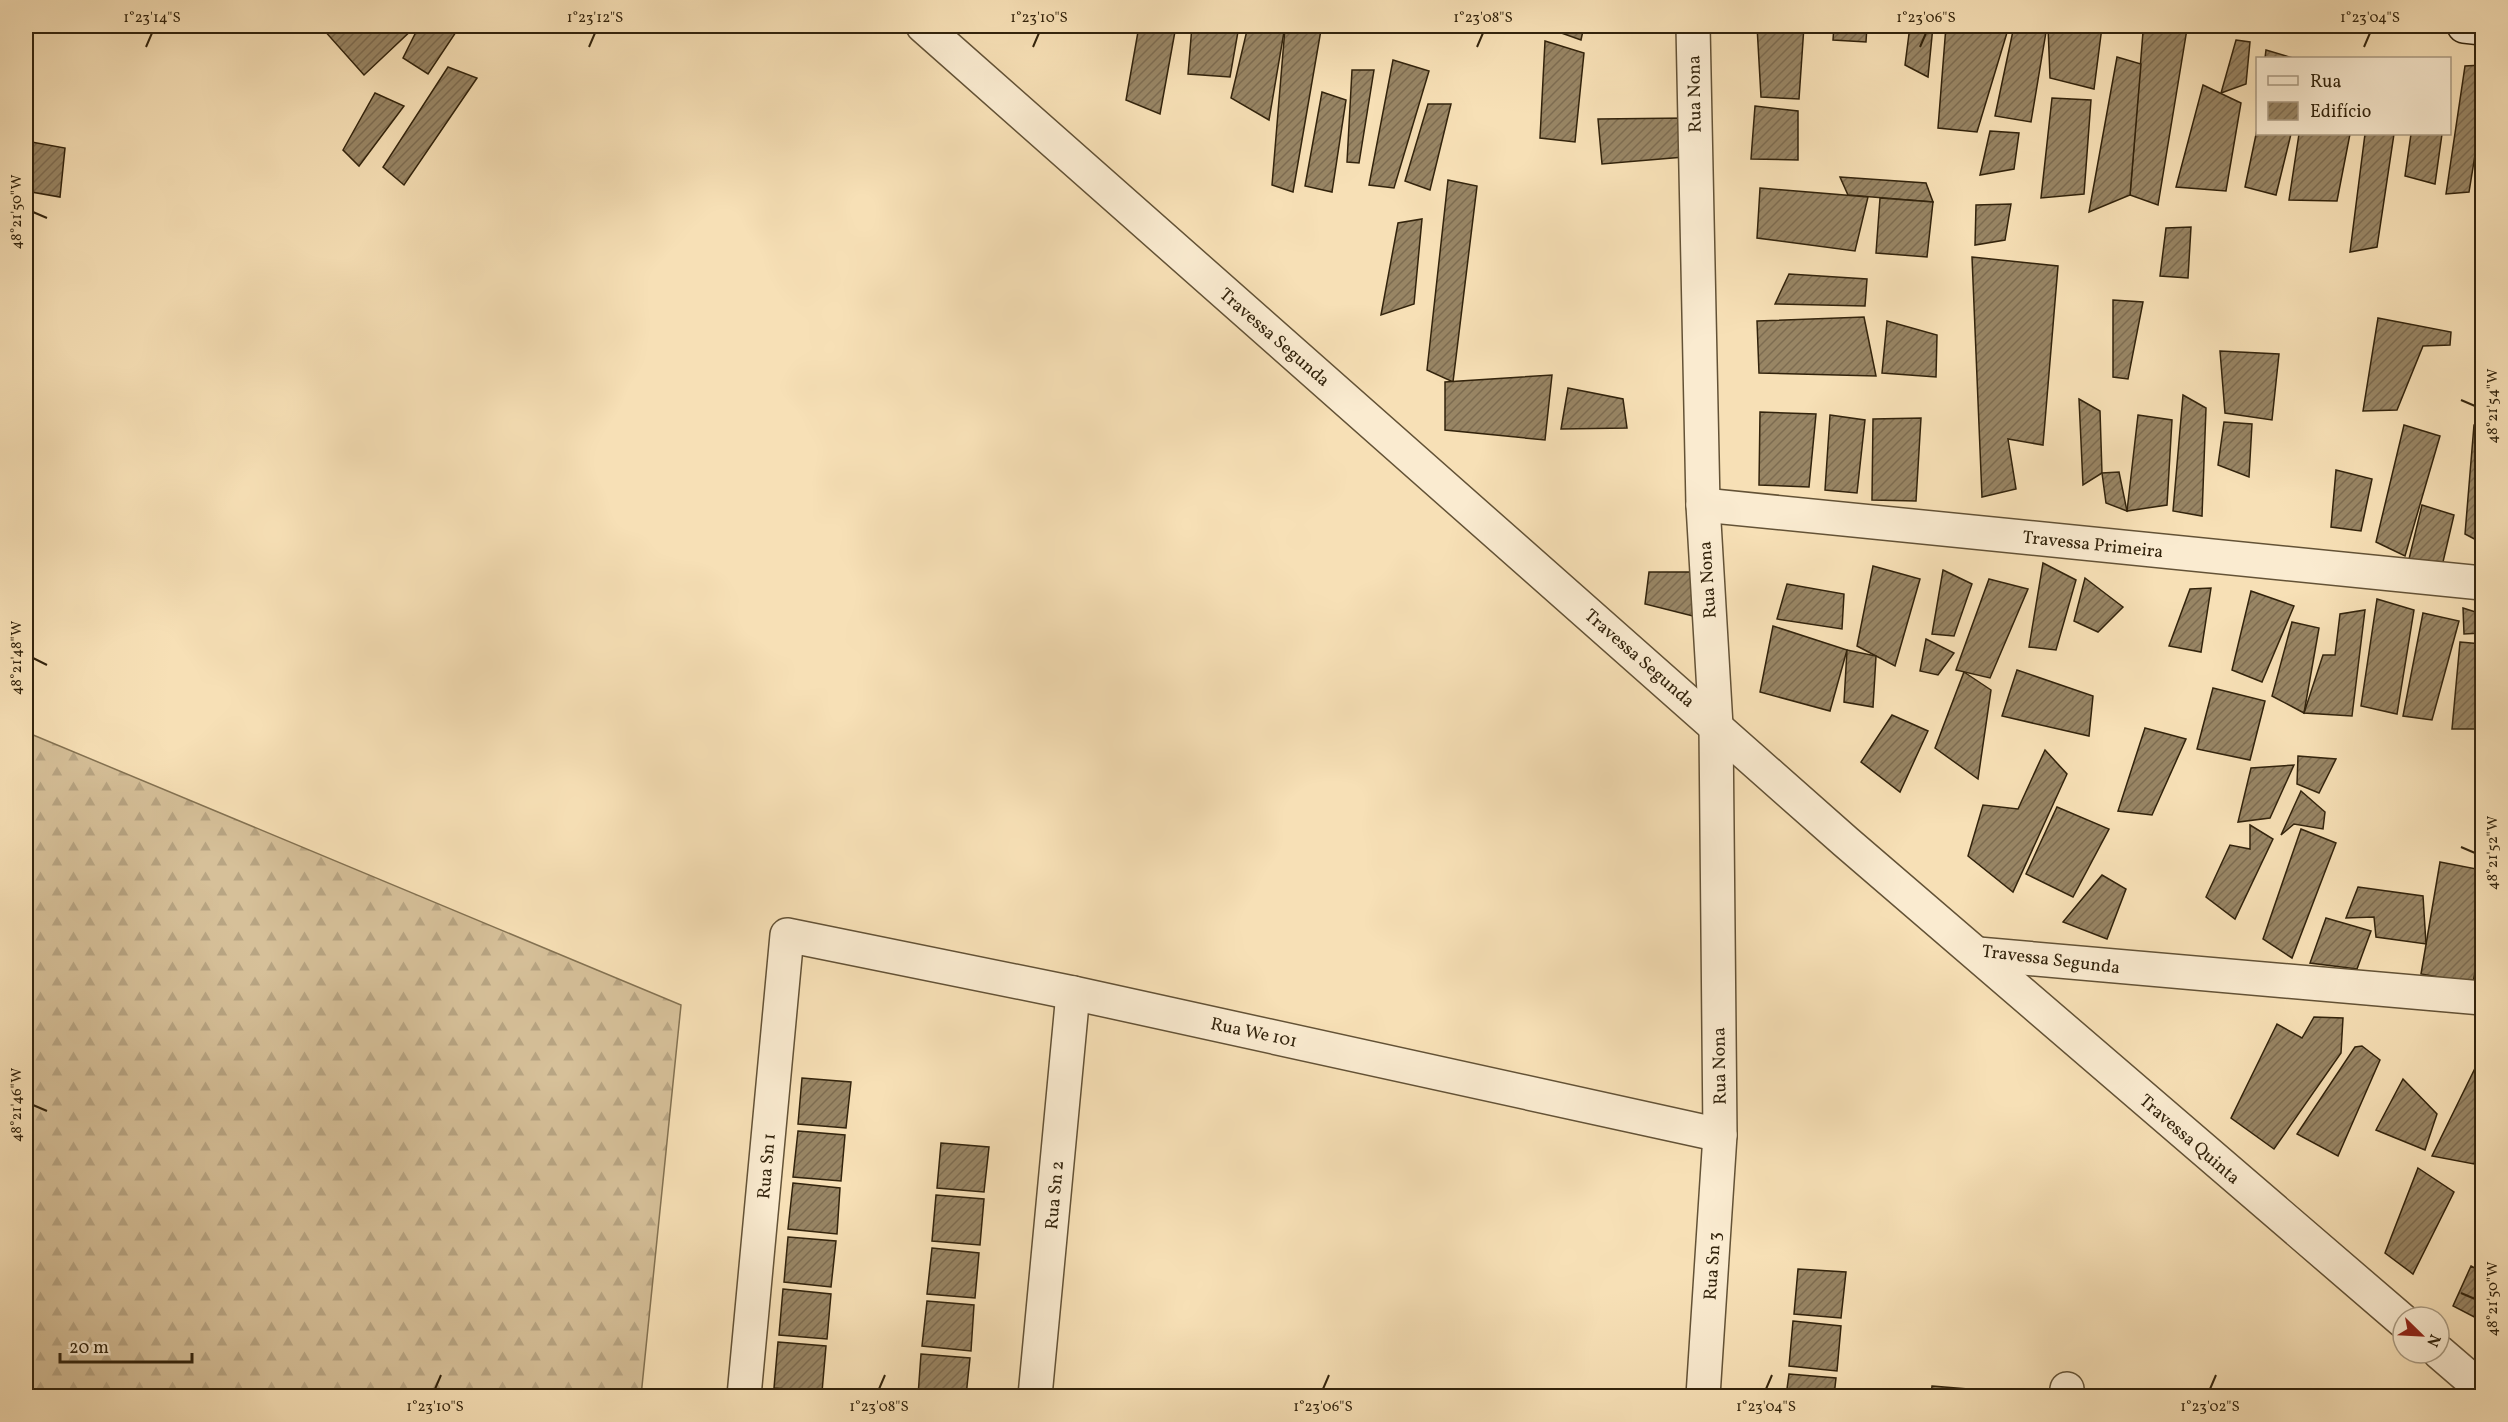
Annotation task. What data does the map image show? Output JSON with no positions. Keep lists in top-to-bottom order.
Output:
{
  "streets": {
    "street": [
      "Rua Nona",
      "Travessa Segunda",
      "Travessa Primeira",
      "Rua We 101",
      "Travessa Quinta",
      "Rua Sn 1",
      "Rua Sn 2",
      "Rua Sn 3"
    ]
  },
  "crossings": [
    ["Rua Nona", "Travessa Segunda"],
    ["Rua Nona", "Travessa Primeira"],
    ["Rua Nona", "Rua We 101"],
    ["Rua Nona", "Rua Sn 3"],
    ["Travessa Segunda", "Travessa Quinta"],
    ["Rua We 101", "Rua Sn 1"],
    ["Rua We 101", "Rua Sn 2"],
    ["Rua We 101", "Rua Sn 3"]
  ],
  "legend": ["Rua", "Edifício"],
  "scale_bar": "20 m",
  "north": "bottom right",
  "coordinates": [
    "1°23'14\"S",
    "1°23'12\"S",
    "1°23'10\"S",
    "1°23'08\"S",
    "1°23'06\"S",
    "1°23'04\"S",
    "48°21'50\"W",
    "48°21'54\"W",
    "48°21'48\"W",
    "48°21'52\"W",
    "48°21'46\"W",
    "1°23'02\"S"
  ]
}
